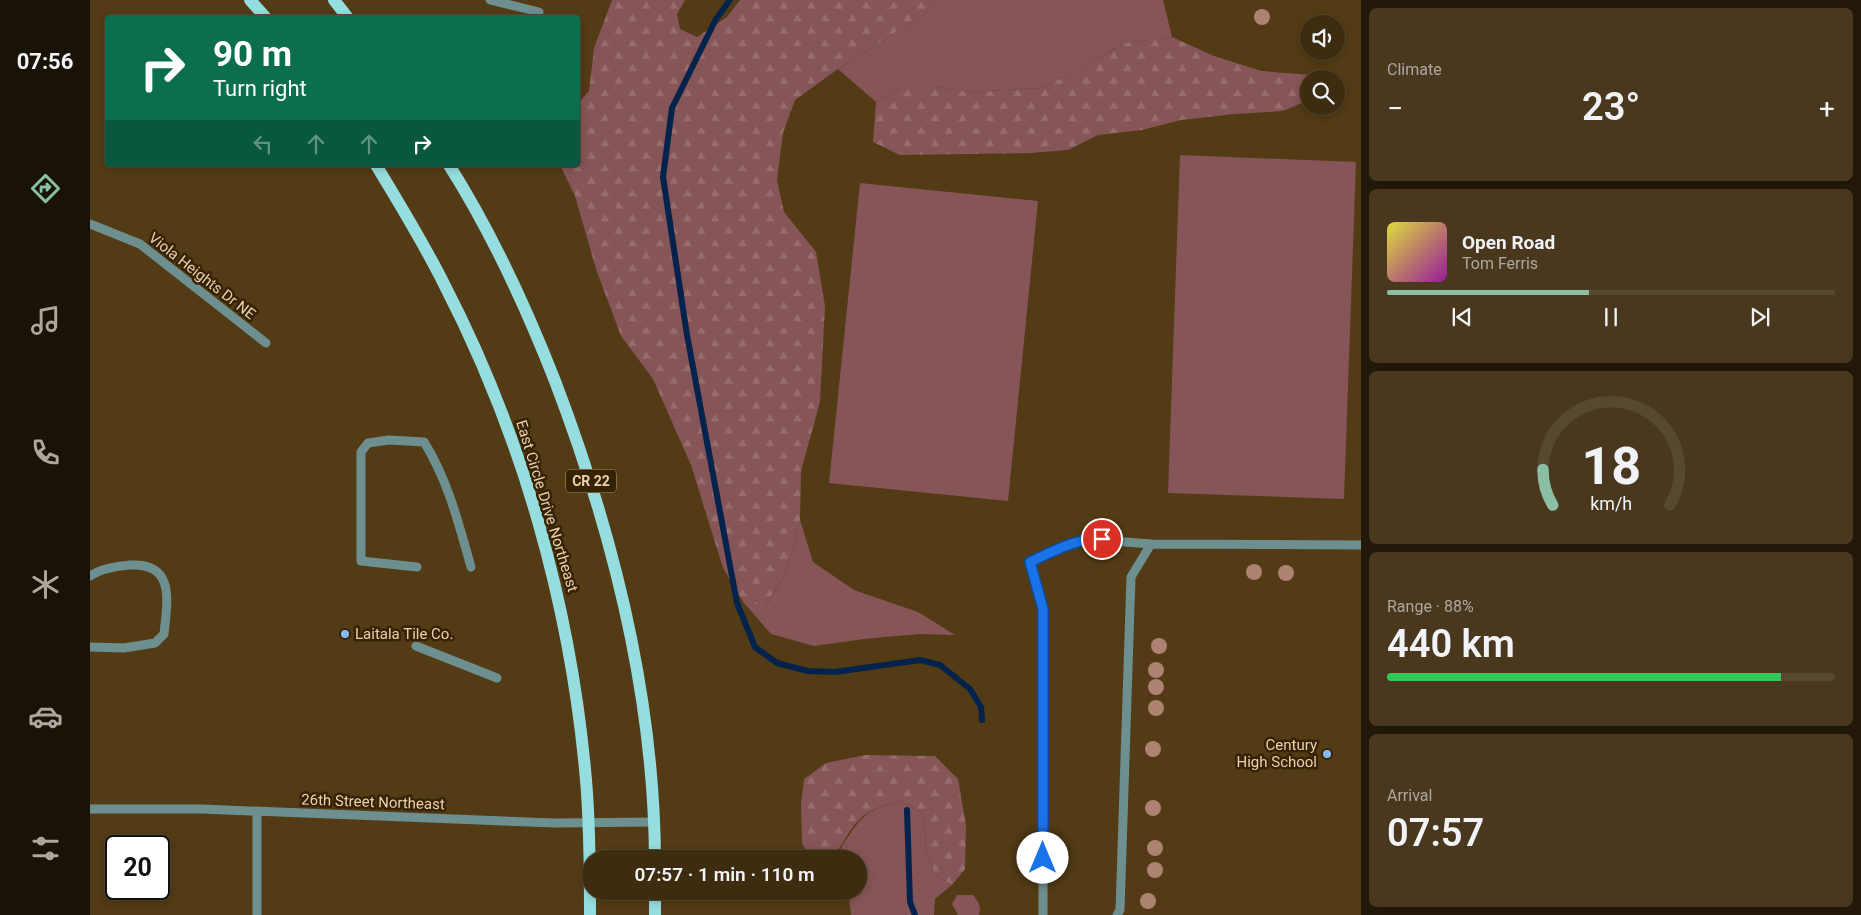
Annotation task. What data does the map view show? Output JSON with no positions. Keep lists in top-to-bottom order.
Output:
{
  "streets": {
    "main road": ["CR 22", "East Circle Drive Northeast"],
    "street": ["Viola Heights Dr NE", "26th Street Northeast"]
  },
  "crossings": [
    ["CR 22", "26th Street Northeast"],
    ["East Circle Drive Northeast", "26th Street Northeast"]
  ],
  "places": ["Laitala Tile Co.", "Century High School"],
  "page": {
    "tabs": "07:56",
    "tile": [
      "Climate",
      ["Range · 88%", "440 km"],
      ["Arrival", "07:57"]
    ],
    "turn": ["90 m", "Turn right"],
    "heat": ["−", "23°", "+"],
    "song": ["Open Road", "Tom Ferris"],
    "limit": "20",
    "trip": "07:57 · 1 min · 110 m",
    "gauge": ["18", "km/h"]
  }
}
